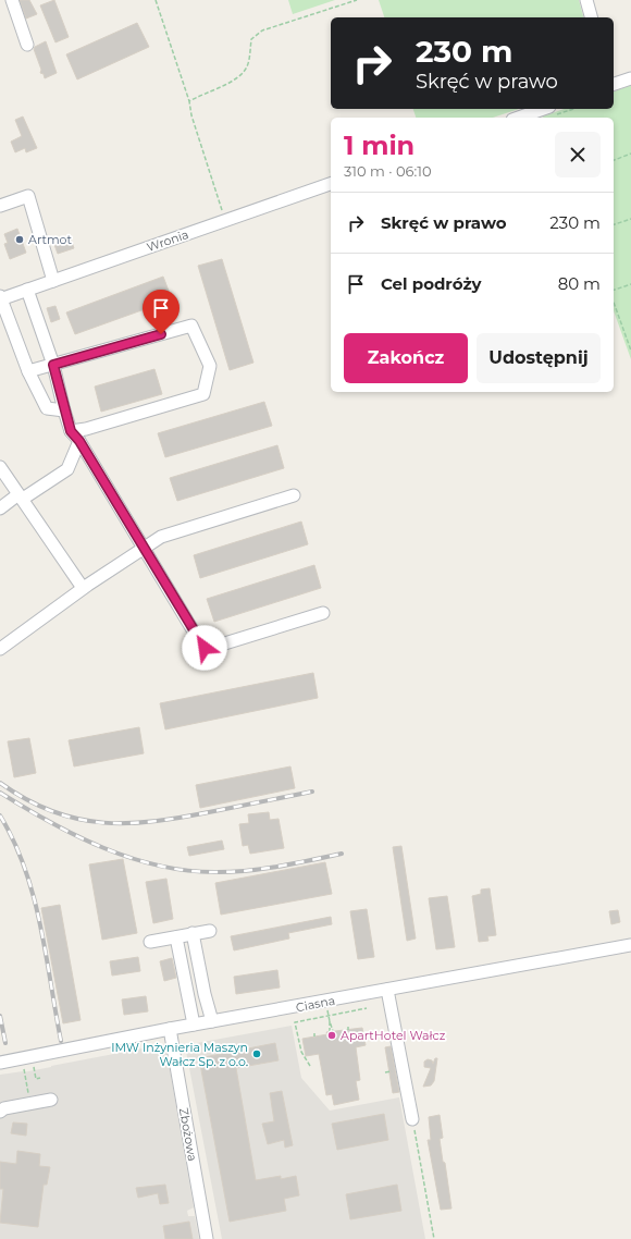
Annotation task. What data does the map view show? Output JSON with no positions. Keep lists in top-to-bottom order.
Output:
{
  "streets": {
    "street": ["Wronia", "Ciasna", "Zbożowa"]
  },
  "crossings": [
    ["Ciasna", "Zbożowa"]
  ],
  "places": ["Artmot", "ApartHotel Wałcz", "IMW Inżynieria Maszyn Wałcz Sp. z o.o."],
  "page": {
    "turn": ["230 m", "Skręć w prawo"],
    "heading": ["1 min", "310 m · 06:10"],
    "list": [
      {
        "name": "Skręć w prawo",
        "value": "230 m"
      },
      {
        "name": "Cel podróży",
        "value": "80 m"
      }
    ],
    "buttons": ["Zakończ", "Udostępnij"]
  }
}
